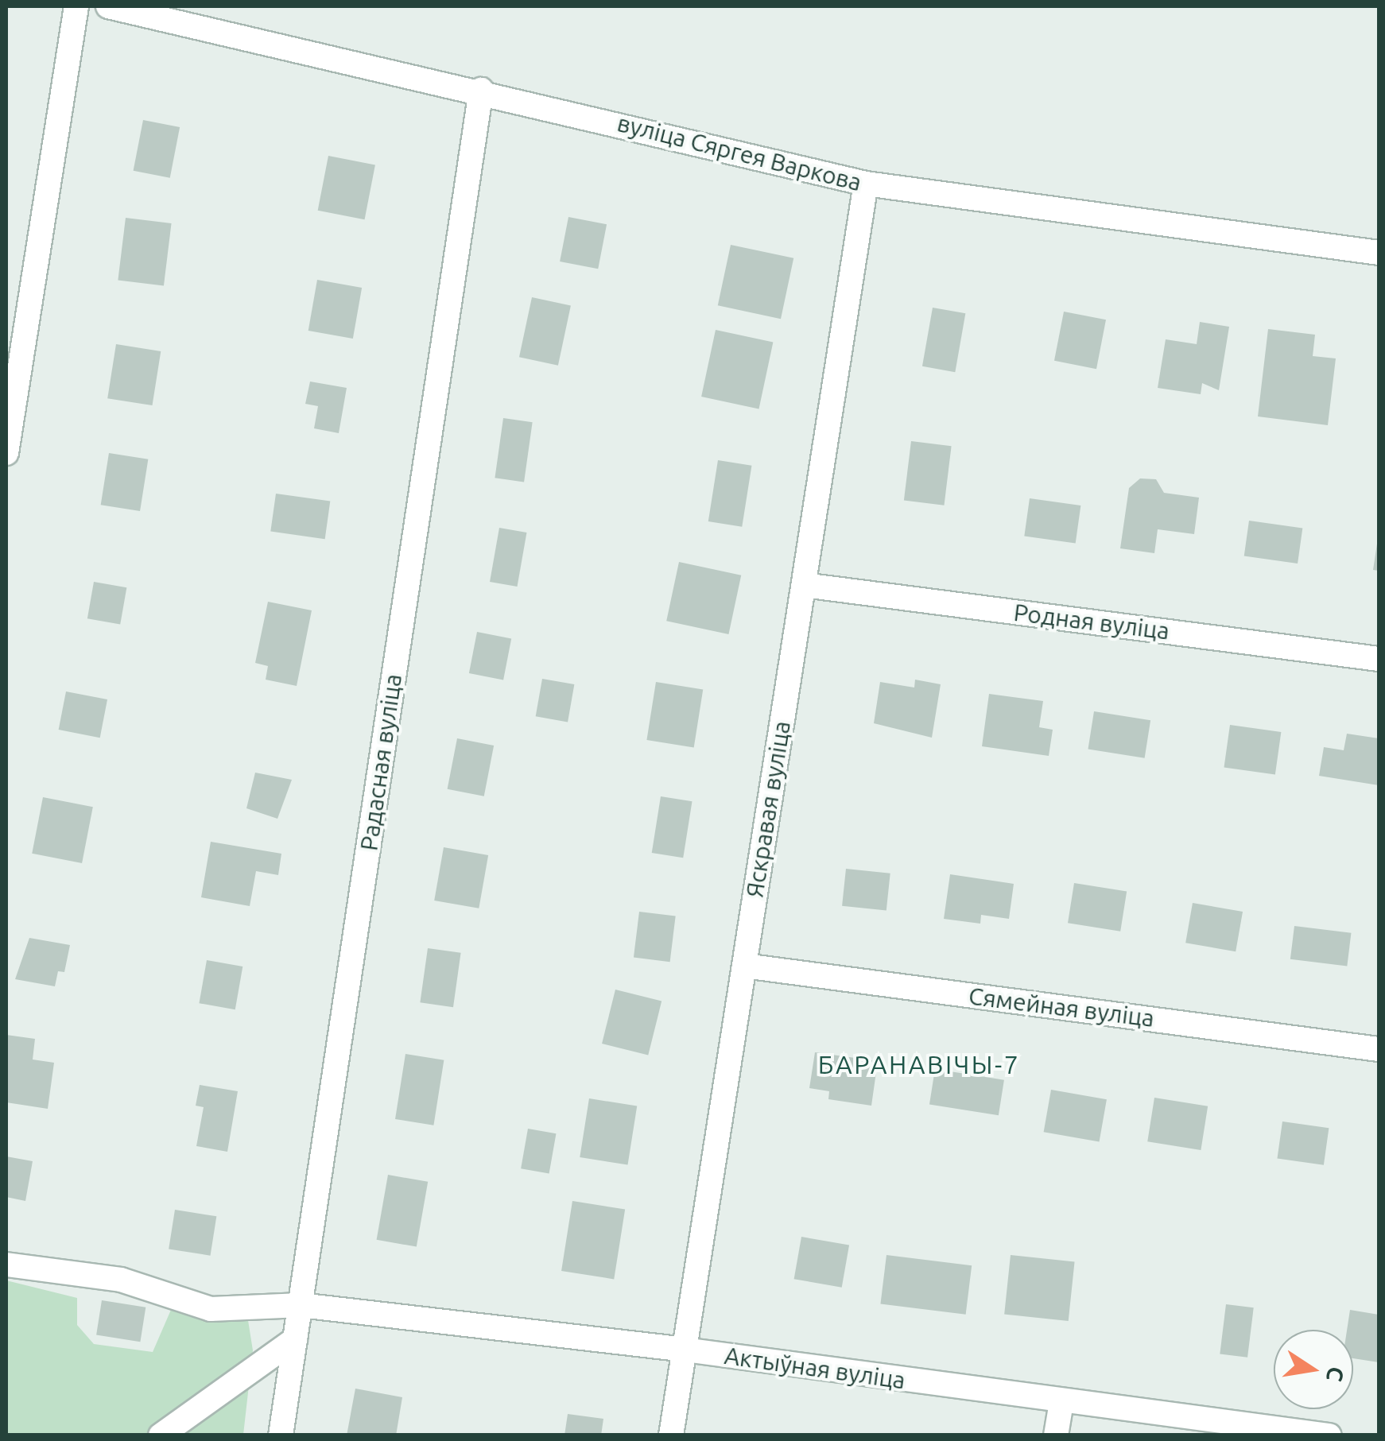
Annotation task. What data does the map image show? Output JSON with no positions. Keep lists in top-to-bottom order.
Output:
{
  "streets": {
    "street": [
      "вуліца Сяргея Варкова",
      "Родная вуліца",
      "Радасная вуліца",
      "Яскравая вуліца",
      "Сямейная вуліца",
      "Актыўная вуліца"
    ]
  },
  "crossings": [
    ["вуліца Сяргея Варкова", "Радасная вуліца"],
    ["вуліца Сяргея Варкова", "Яскравая вуліца"],
    ["Родная вуліца", "Яскравая вуліца"],
    ["Радасная вуліца", "Актыўная вуліца"],
    ["Яскравая вуліца", "Сямейная вуліца"],
    ["Яскравая вуліца", "Актыўная вуліца"]
  ],
  "districts": ["БАРАНАВІЧЫ-7"],
  "north": "right"
}
